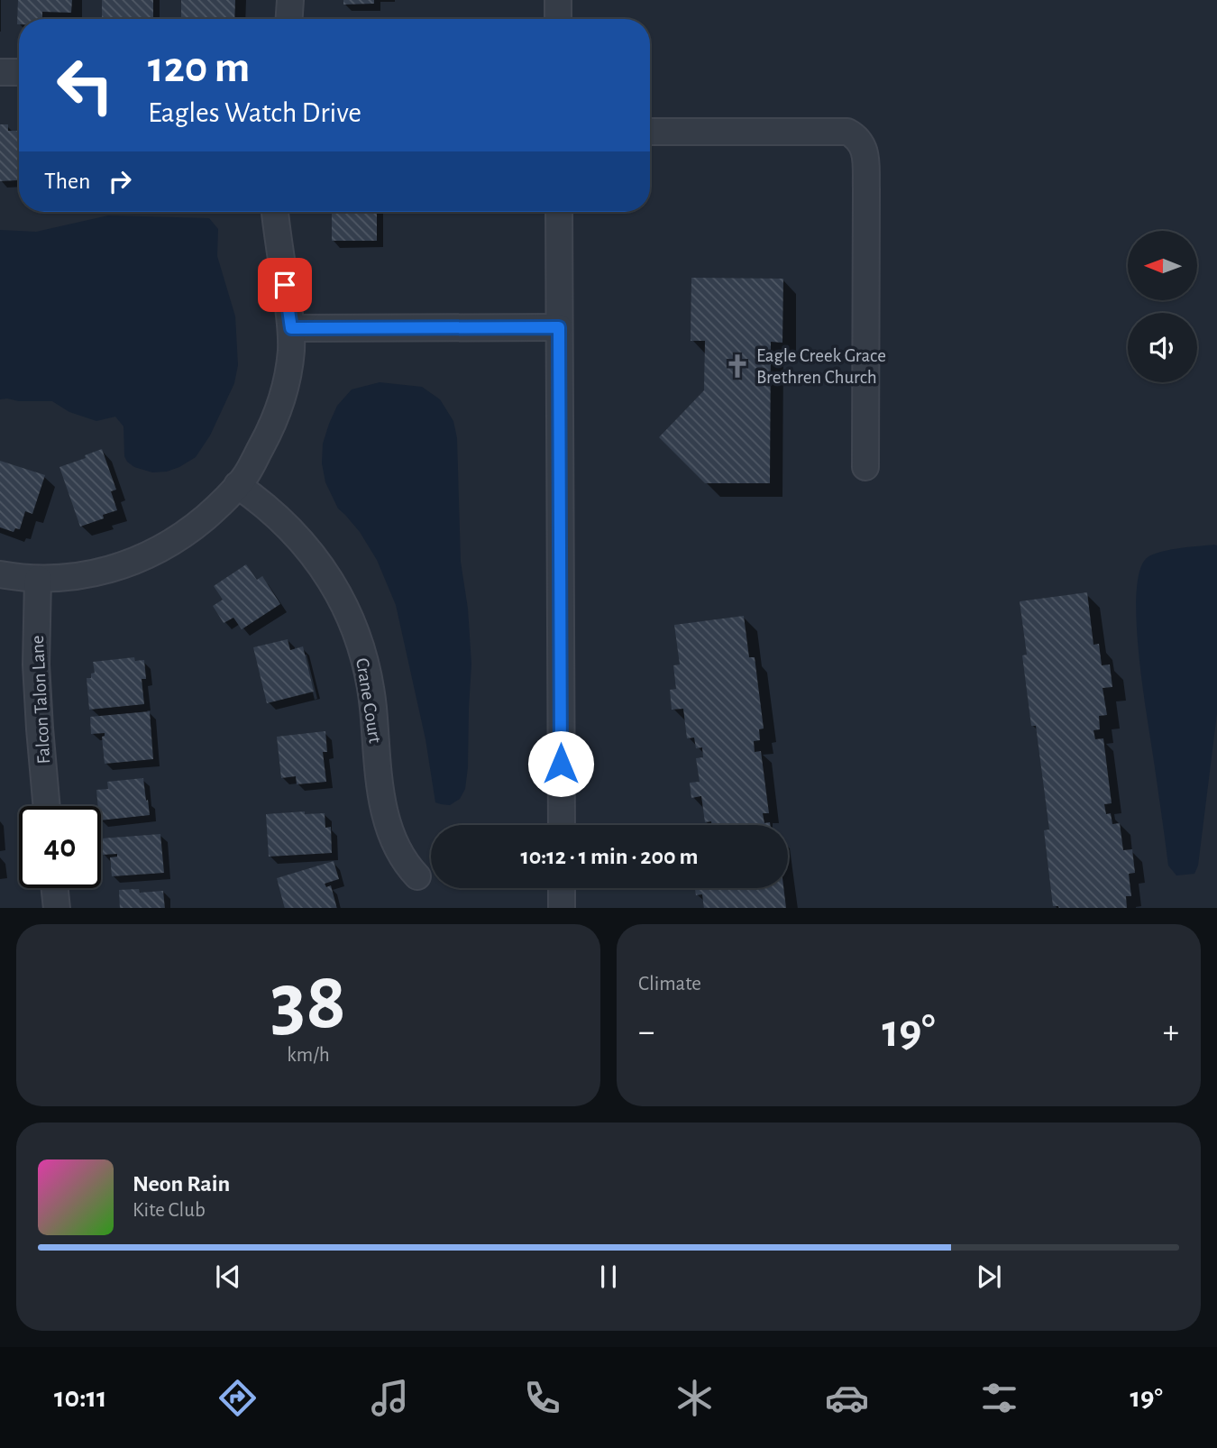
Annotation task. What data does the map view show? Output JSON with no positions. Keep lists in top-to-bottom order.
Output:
{
  "streets": {
    "street": ["Falcon Talon Lane", "Crane Court"]
  },
  "places": {
    "church": ["Eagle Creek Grace Brethren Church"]
  },
  "north": "left",
  "page": {
    "turn": ["120 m", "Eagles Watch Drive"],
    "then": "Then",
    "limit": "40",
    "trip": "10:12 · 1 min · 200 m",
    "tile": [
      ["38", "km/h"],
      "Climate"
    ],
    "heat": ["−", "19°", "+"],
    "song": ["Neon Rain", "Kite Club"],
    "tabs": ["10:11", "19°"]
  }
}
